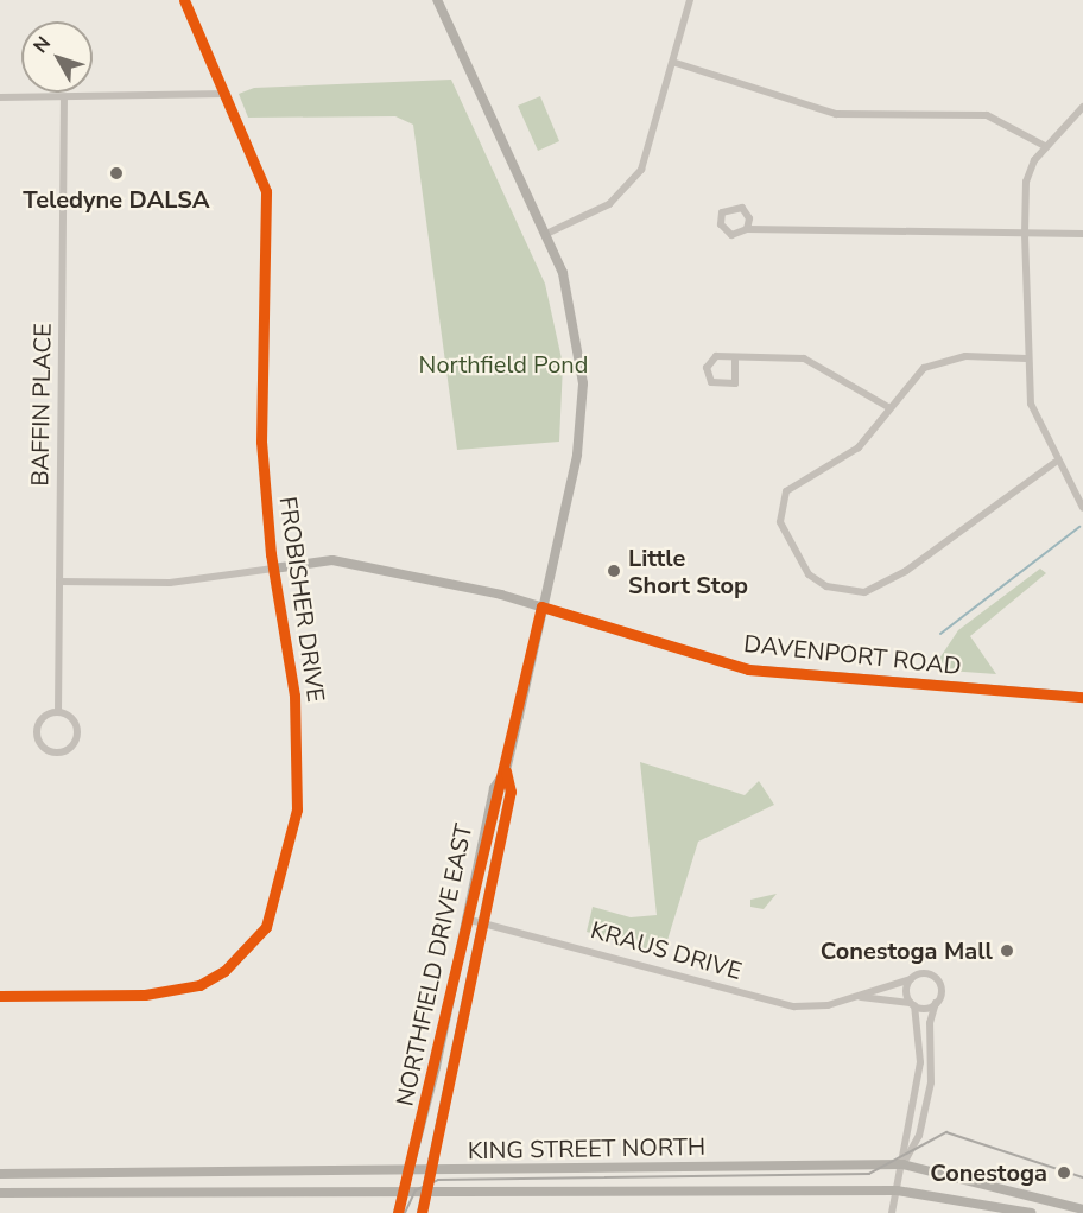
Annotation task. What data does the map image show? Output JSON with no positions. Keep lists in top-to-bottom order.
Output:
{
  "streets": {
    "main road": ["DAVENPORT ROAD", "NORTHFIELD DRIVE EAST", "KING STREET NORTH"],
    "street": ["BAFFIN PLACE", "FROBISHER DRIVE", "KRAUS DRIVE"]
  },
  "crossings": [
    ["BAFFIN PLACE", "DAVENPORT ROAD"],
    ["FROBISHER DRIVE", "DAVENPORT ROAD"],
    ["DAVENPORT ROAD", "NORTHFIELD DRIVE EAST"],
    ["KRAUS DRIVE", "NORTHFIELD DRIVE EAST"],
    ["NORTHFIELD DRIVE EAST", "KING STREET NORTH"]
  ],
  "parks": ["Northfield Pond"],
  "places": [
    "Teledyne DALSA",
    "Little Short Stop",
    "Conestoga Mall",
    "Conestoga"
  ],
  "north": "top left"
}
